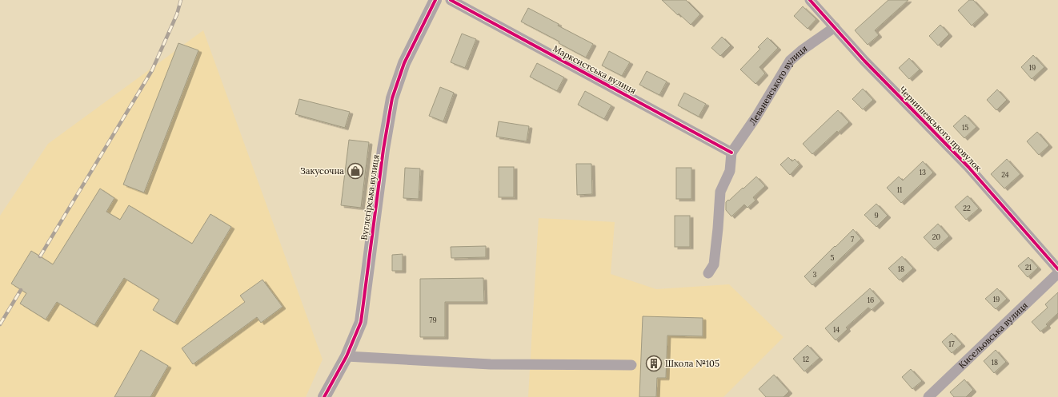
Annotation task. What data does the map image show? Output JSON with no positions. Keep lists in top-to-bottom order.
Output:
{
  "streets": {
    "street": [
      "Марксистська вулиця",
      "Леваневського вулиця",
      "Чернишевського провулок",
      "Вуглегірська вулиця",
      "Кисельовська вулиця"
    ]
  },
  "crossings": [
    ["Марксистська вулиця", "Леваневського вулиця"],
    ["Леваневського вулиця", "Чернишевського провулок"]
  ],
  "places": {
    "shop": ["Закусочна"],
    "building": ["Школа №105"]
  },
  "house_numbers": [
    "19",
    "15",
    "13",
    "24",
    "11",
    "22",
    "9",
    "20",
    "7",
    "5",
    "21",
    "18",
    "3",
    "19",
    "16",
    "79",
    "14",
    "17",
    "12",
    "18"
  ]
}
